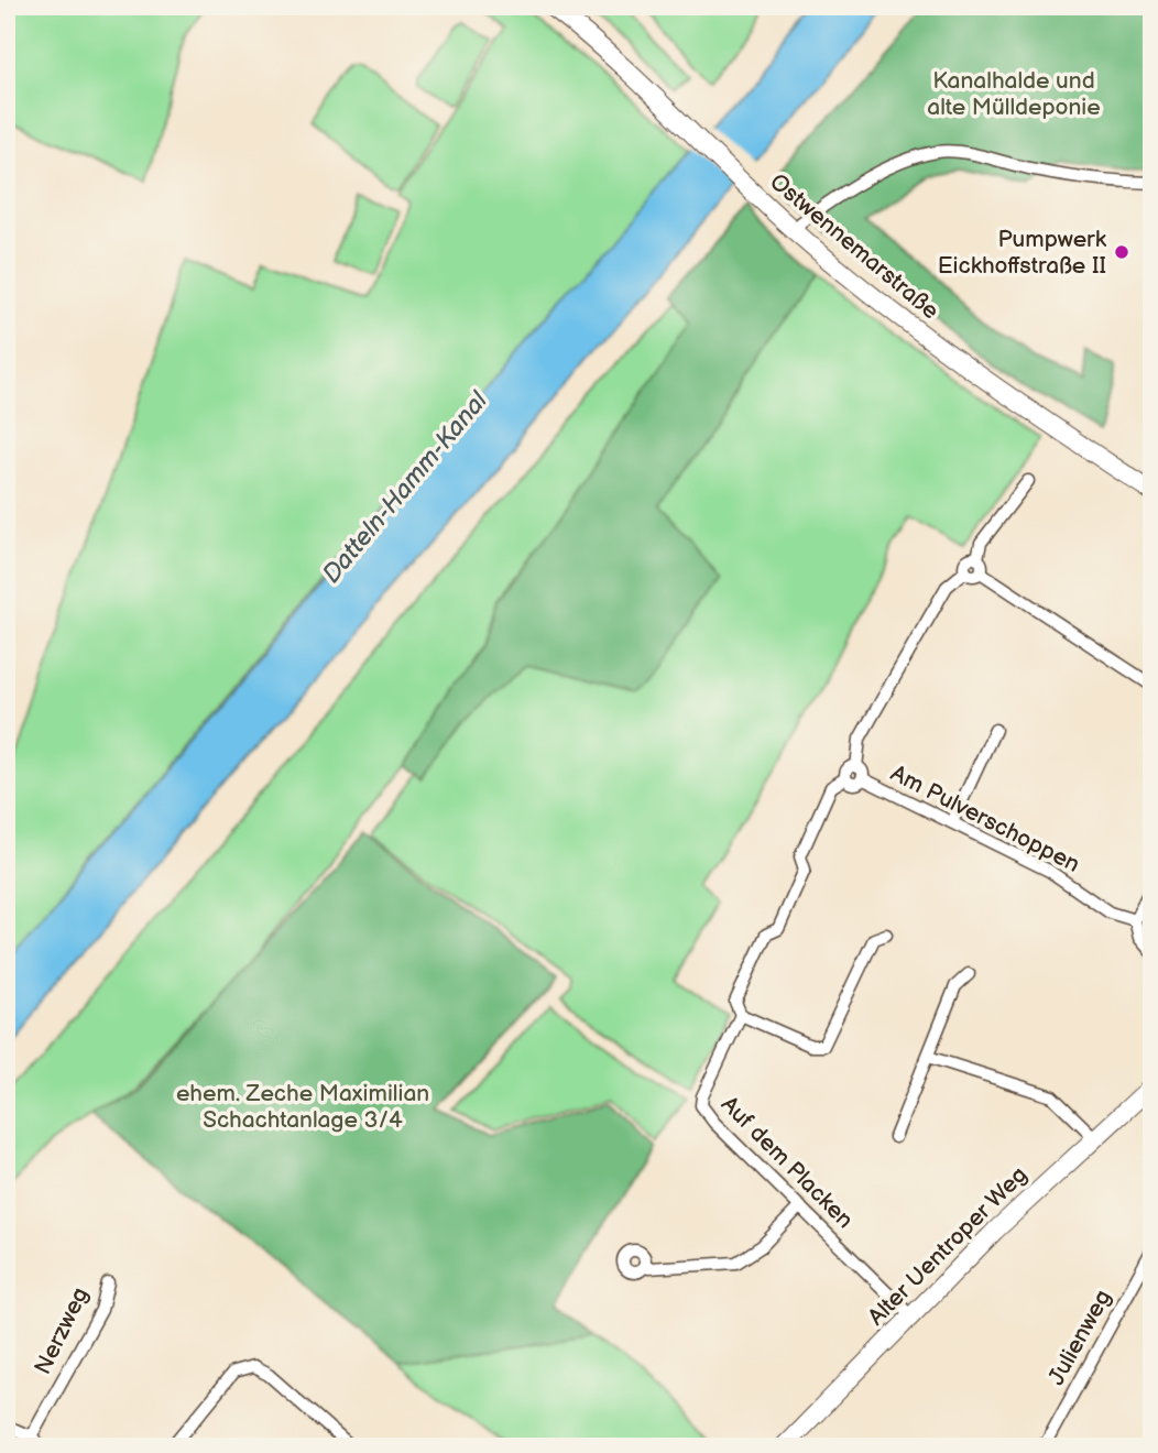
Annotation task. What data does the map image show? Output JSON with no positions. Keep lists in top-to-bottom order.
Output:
{
  "streets": {
    "street": [
      "Ostwennemarstraße",
      "Am Pulverschoppen",
      "Auf dem Placken",
      "Alter Uentroper Weg",
      "Nerzweg",
      "Julienweg"
    ]
  },
  "crossings": [
    ["Am Pulverschoppen", "Auf dem Placken"],
    ["Auf dem Placken", "Alter Uentroper Weg"]
  ],
  "water": ["Datteln-Hamm-Kanal"],
  "parks": ["Kanalhalde und alte Mülldeponie", "ehem. Zeche Maximilian Schachtanlage 3/4"],
  "places": ["Pumpwerk Eickhoffstraße II"]
}
